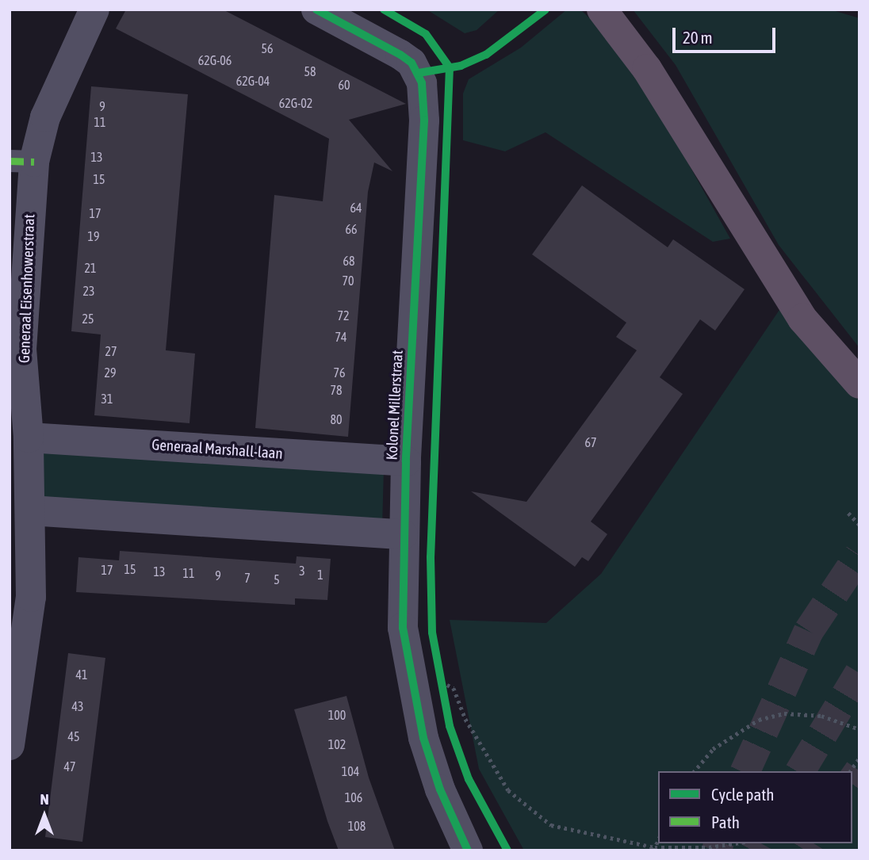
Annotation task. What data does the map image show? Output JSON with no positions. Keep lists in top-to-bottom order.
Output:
{
  "streets": {
    "street": ["Generaal Eisenhowerstraat", "Kolonel Millerstraat", "Generaal Marshall-laan"]
  },
  "crossings": [
    ["Generaal Eisenhowerstraat", "Generaal Marshall-laan"],
    ["Kolonel Millerstraat", "Generaal Marshall-laan"]
  ],
  "house_numbers": [
    "56",
    "62G-06",
    "58",
    "62G-04",
    "60",
    "62G-02",
    "9",
    "11",
    "13",
    "15",
    "64",
    "17",
    "66",
    "19",
    "68",
    "21",
    "70",
    "23",
    "72",
    "25",
    "74",
    "27",
    "29",
    "76",
    "78",
    "31",
    "80",
    "67",
    "15",
    "17",
    "3",
    "13",
    "11",
    "1",
    "9",
    "7",
    "5",
    "41",
    "43",
    "100",
    "45",
    "102",
    "47",
    "104",
    "106",
    "108"
  ],
  "legend": ["Cycle path", "Path"],
  "scale_bar": "20 m",
  "north": "top"
}
